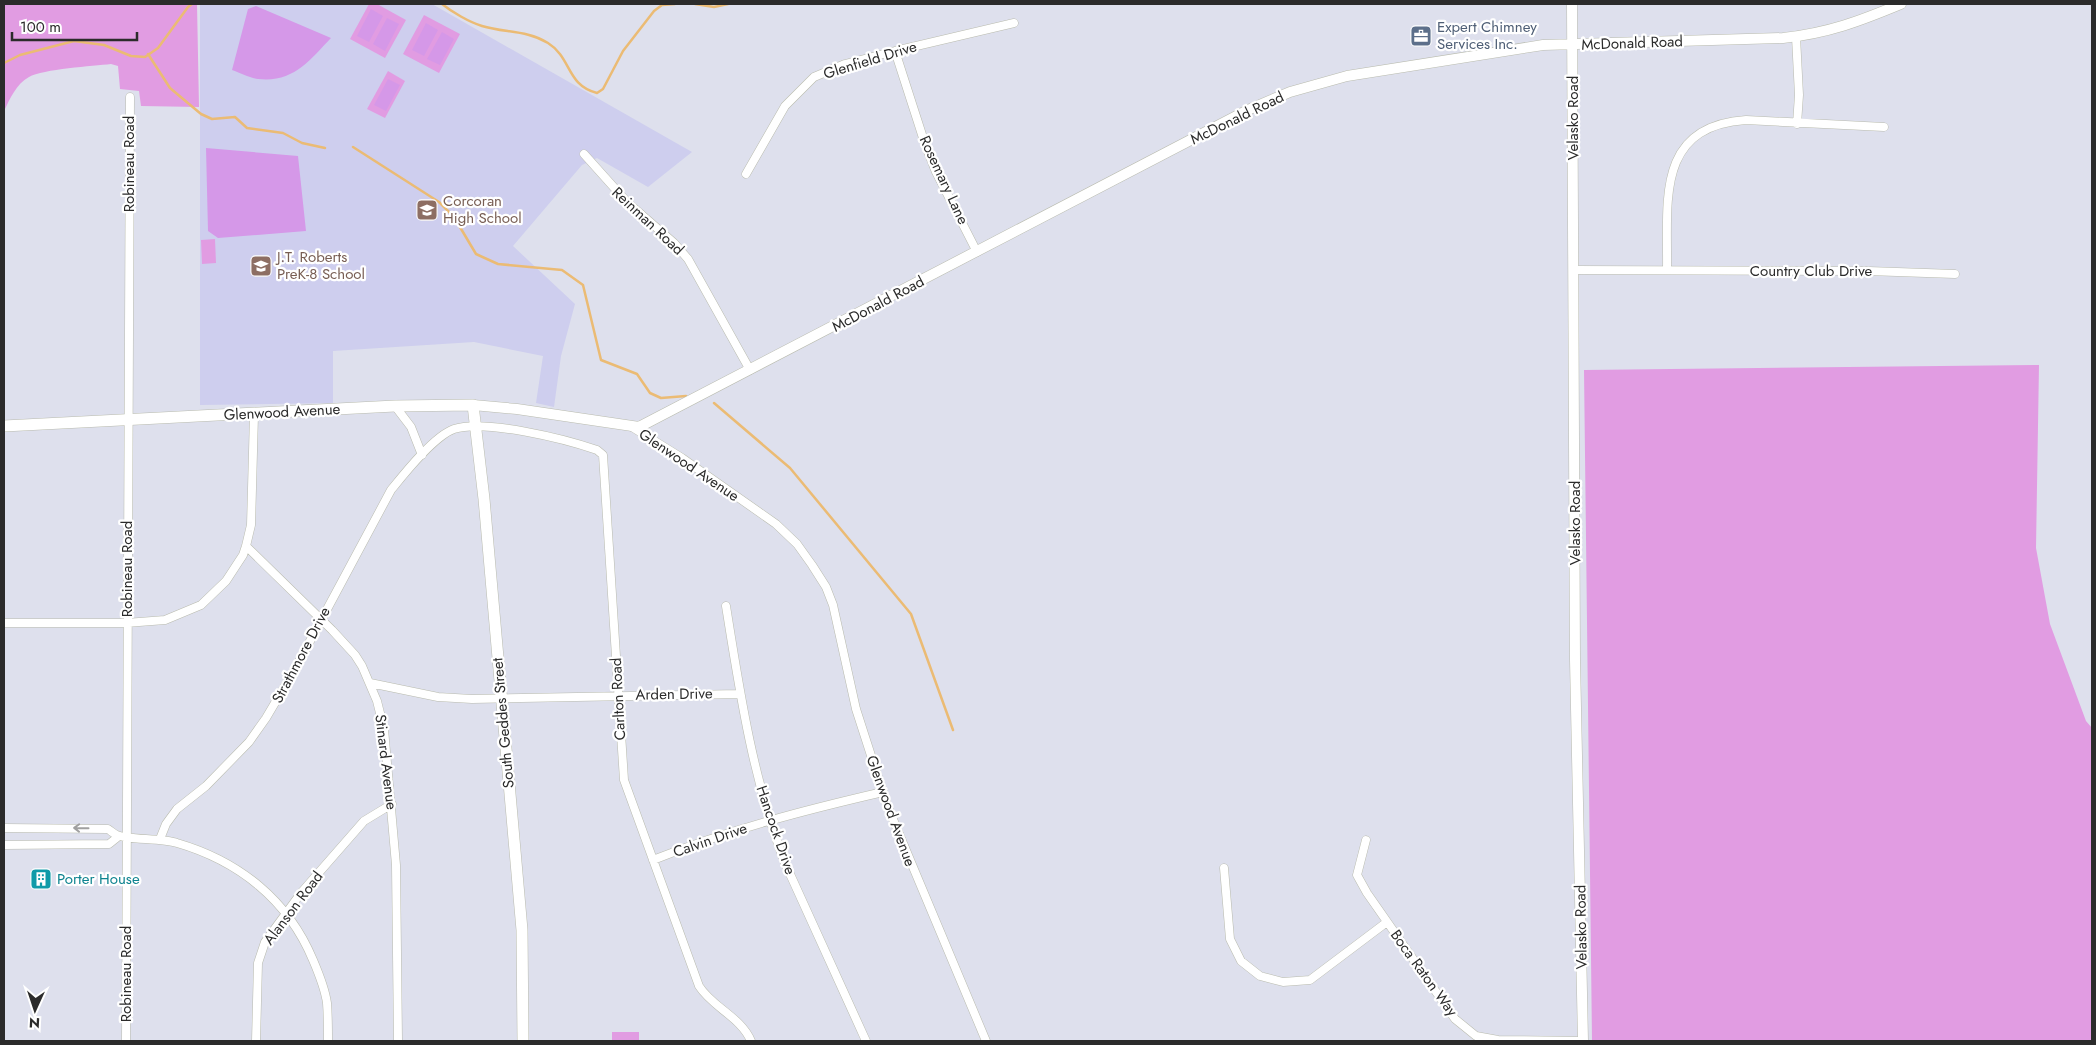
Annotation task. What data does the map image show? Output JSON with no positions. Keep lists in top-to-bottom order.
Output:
{
  "streets": {
    "main road": ["Glenwood Avenue", "South Geddes Street"],
    "street": [
      "McDonald Road",
      "Glenfield Drive",
      "Velasko Road",
      "Robineau Road",
      "Rosemary Lane",
      "Reinman Road",
      "Country Club Drive",
      "Strathmore Drive",
      "Arden Drive",
      "Carlton Road",
      "Stinard Avenue",
      "Hancock Drive",
      "Calvin Drive",
      "Alanson Road",
      "Boca Raton Way"
    ]
  },
  "crossings": [
    ["McDonald Road", "Velasko Road"],
    ["McDonald Road", "Rosemary Lane"],
    ["McDonald Road", "Reinman Road"],
    ["McDonald Road", "Glenwood Avenue"],
    ["Glenfield Drive", "Rosemary Lane"],
    ["Velasko Road", "Country Club Drive"],
    ["Robineau Road", "Glenwood Avenue"],
    ["Glenwood Avenue", "South Geddes Street"],
    ["Glenwood Avenue", "Calvin Drive"],
    ["Strathmore Drive", "Carlton Road"],
    ["Strathmore Drive", "South Geddes Street"],
    ["Strathmore Drive", "Stinard Avenue"],
    ["Arden Drive", "Carlton Road"],
    ["Arden Drive", "South Geddes Street"],
    ["Arden Drive", "Stinard Avenue"],
    ["Arden Drive", "Hancock Drive"],
    ["Carlton Road", "South Geddes Street"],
    ["Carlton Road", "Calvin Drive"],
    ["Stinard Avenue", "Alanson Road"],
    ["Hancock Drive", "Calvin Drive"]
  ],
  "places": {
    "office": ["Expert Chimney Services Inc."],
    "school or university": ["Corcoran High School", "J.T. Roberts PreK-8 School"],
    "building": ["Porter House"]
  },
  "scale_bar": "100 m",
  "north": "bottom"
}
